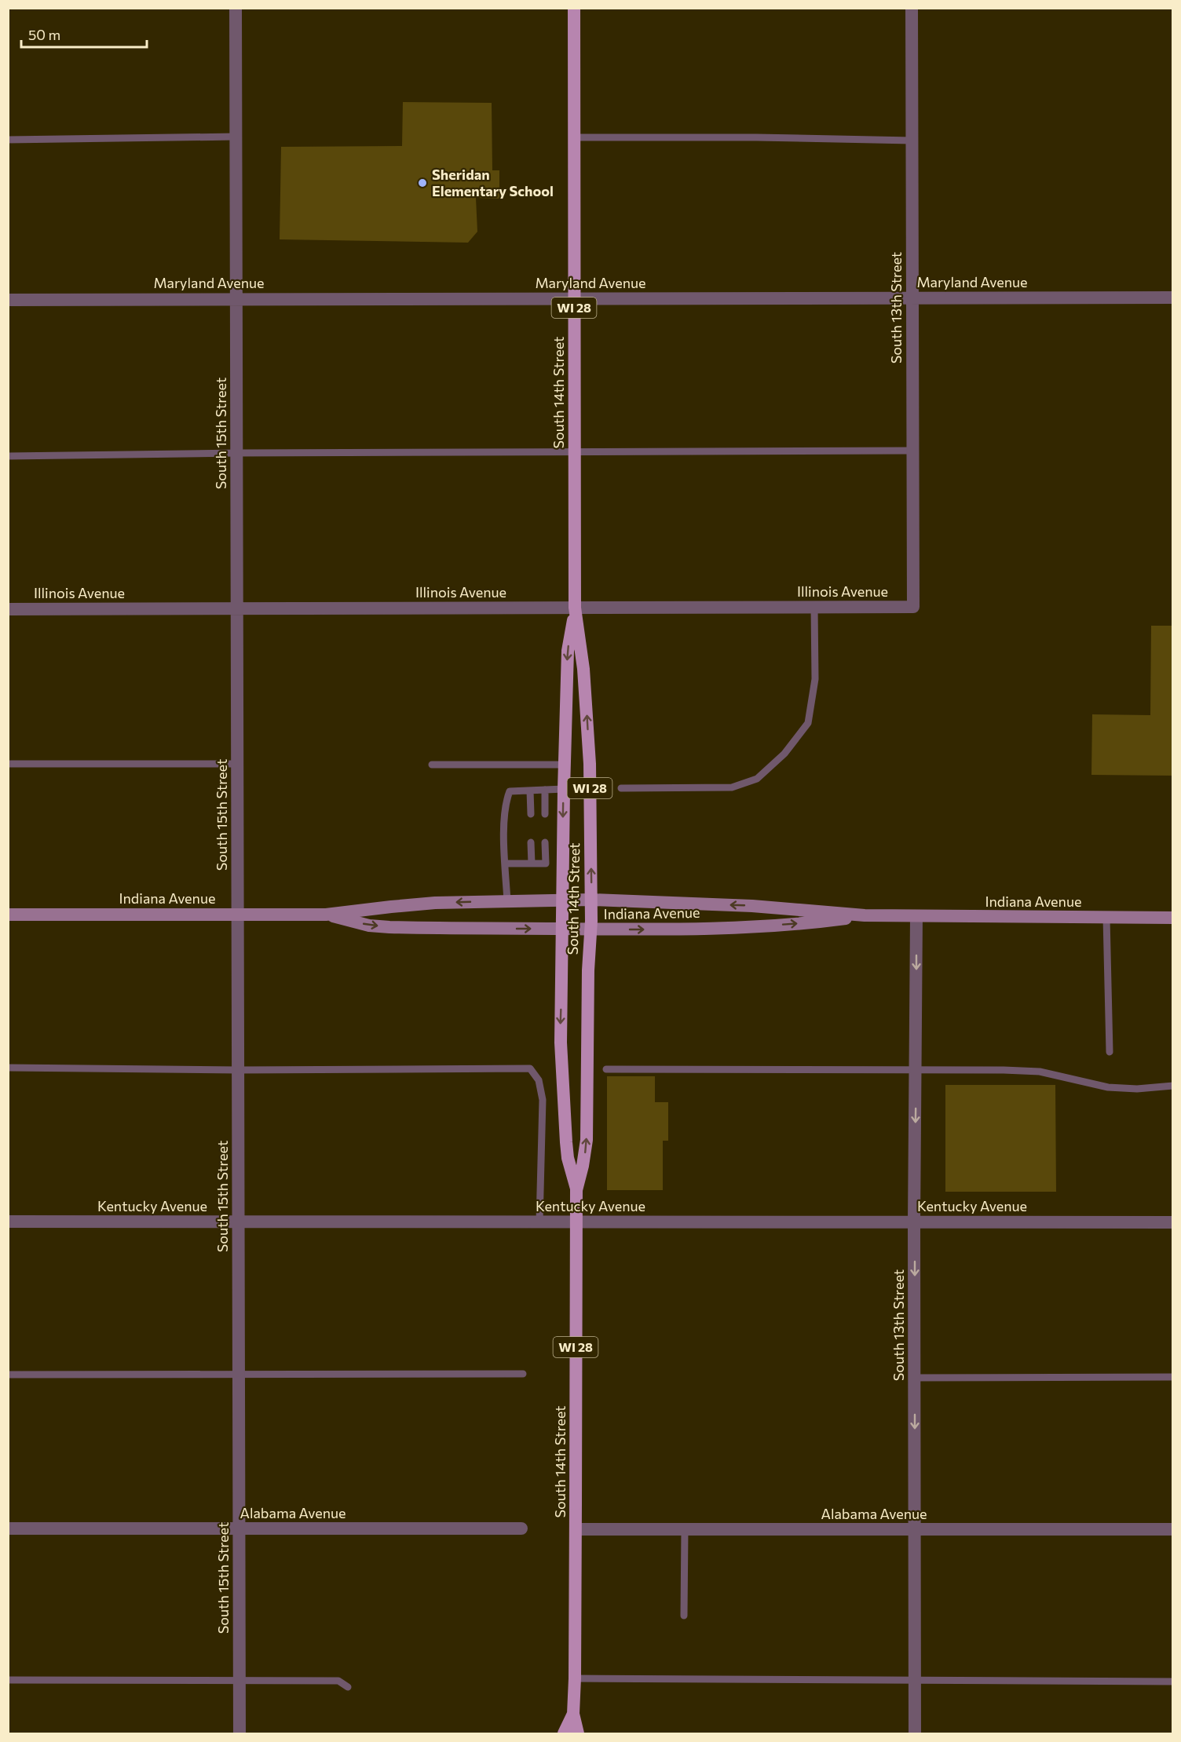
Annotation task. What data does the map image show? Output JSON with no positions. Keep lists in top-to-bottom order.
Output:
{
  "streets": {
    "main road": ["WI 28", "South 14th Street", "Indiana Avenue"],
    "street": [
      "Maryland Avenue",
      "South 13th Street",
      "South 15th Street",
      "Illinois Avenue",
      "Kentucky Avenue",
      "Alabama Avenue"
    ]
  },
  "crossings": [
    ["Maryland Avenue", "South 13th Street"],
    ["Maryland Avenue", "South 14th Street"],
    ["Maryland Avenue", "South 15th Street"],
    ["WI 28", "South 14th Street"],
    ["South 13th Street", "Illinois Avenue"],
    ["South 13th Street", "Indiana Avenue"],
    ["South 13th Street", "Kentucky Avenue"],
    ["South 13th Street", "Alabama Avenue"],
    ["South 14th Street", "Illinois Avenue"],
    ["South 14th Street", "Indiana Avenue"],
    ["South 14th Street", "Alabama Avenue"],
    ["South 15th Street", "Illinois Avenue"],
    ["South 15th Street", "Indiana Avenue"],
    ["South 15th Street", "Kentucky Avenue"],
    ["South 15th Street", "Alabama Avenue"]
  ],
  "one_way": ["South 13th Street"],
  "places": ["Sheridan Elementary School"],
  "scale_bar": "50 m"
}
